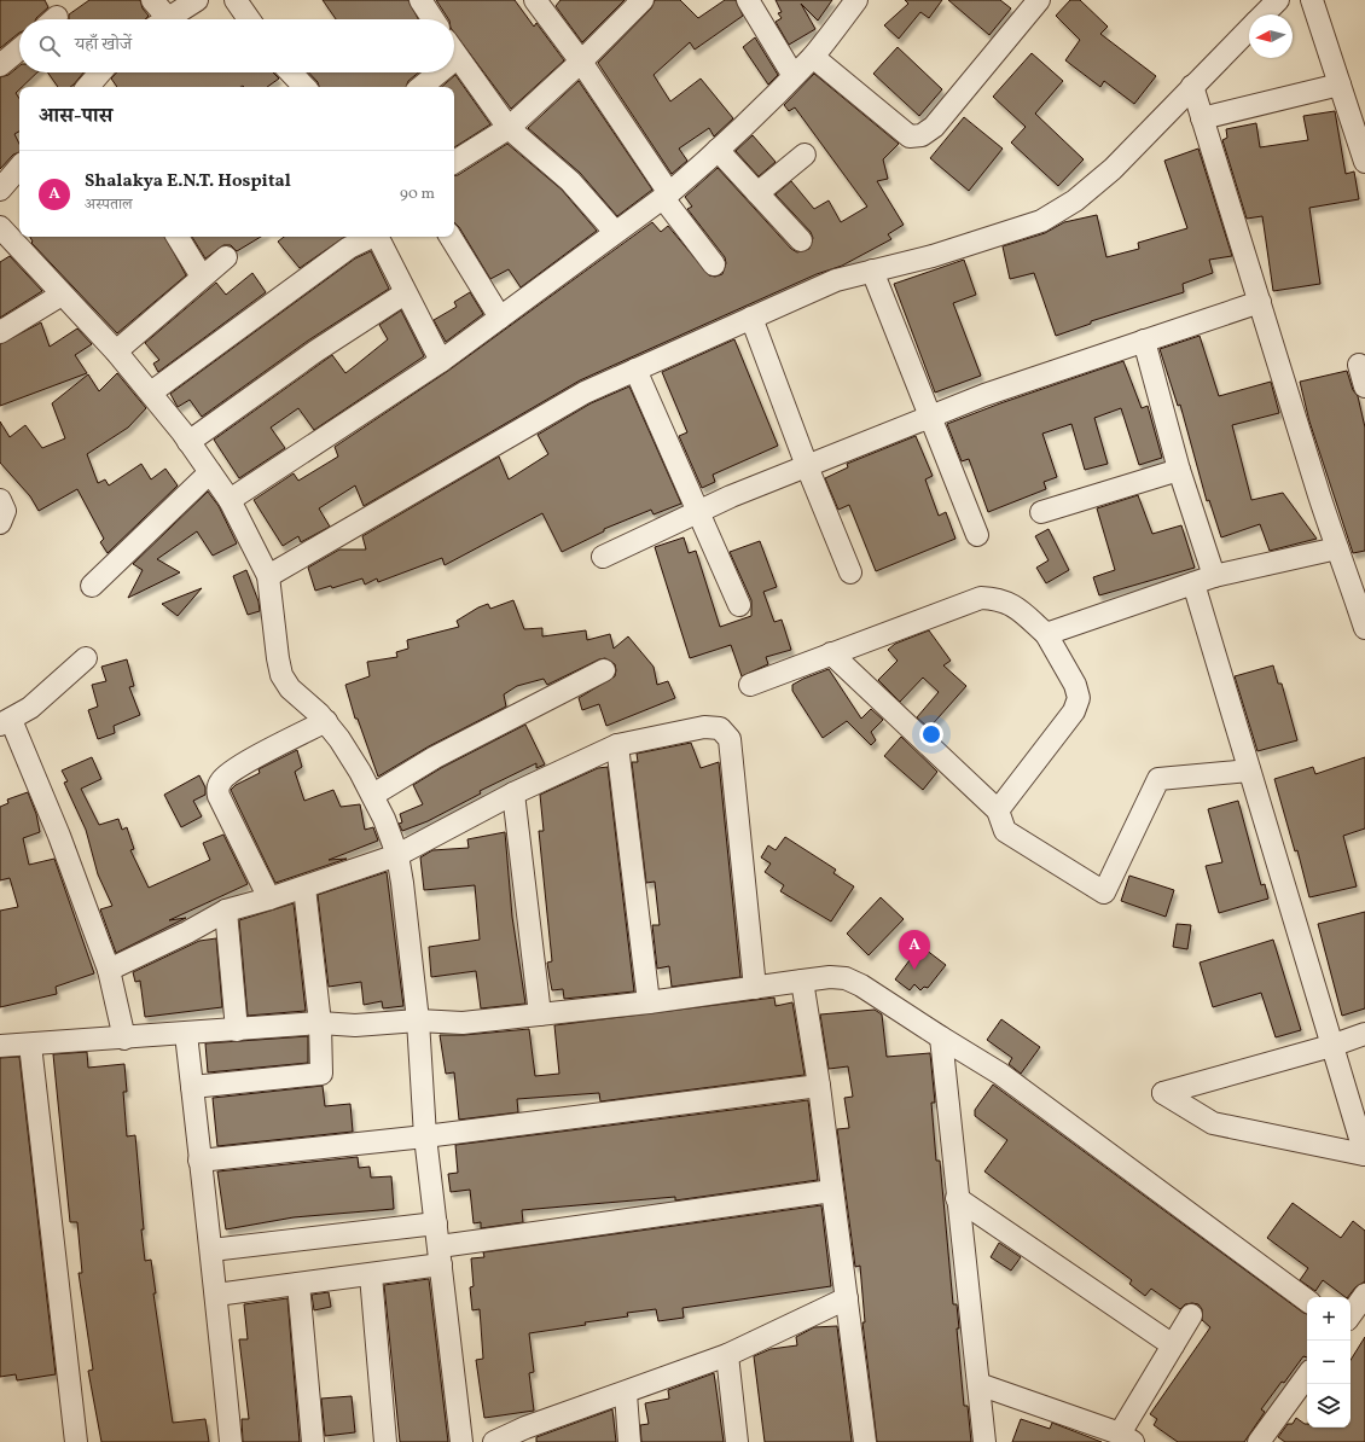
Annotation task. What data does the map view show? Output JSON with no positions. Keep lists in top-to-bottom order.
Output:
{
  "north": "left",
  "page": {
    "search": "यहाँ खोजें",
    "heading": "आस-पास",
    "list": [
      {
        "mark": "A",
        "name": "Shalakya E.N.T. Hospital",
        "note": "अस्पताल",
        "value": "90 m"
      }
    ],
    "pins": "A",
    "map_buttons": ["+", "−"]
  }
}
